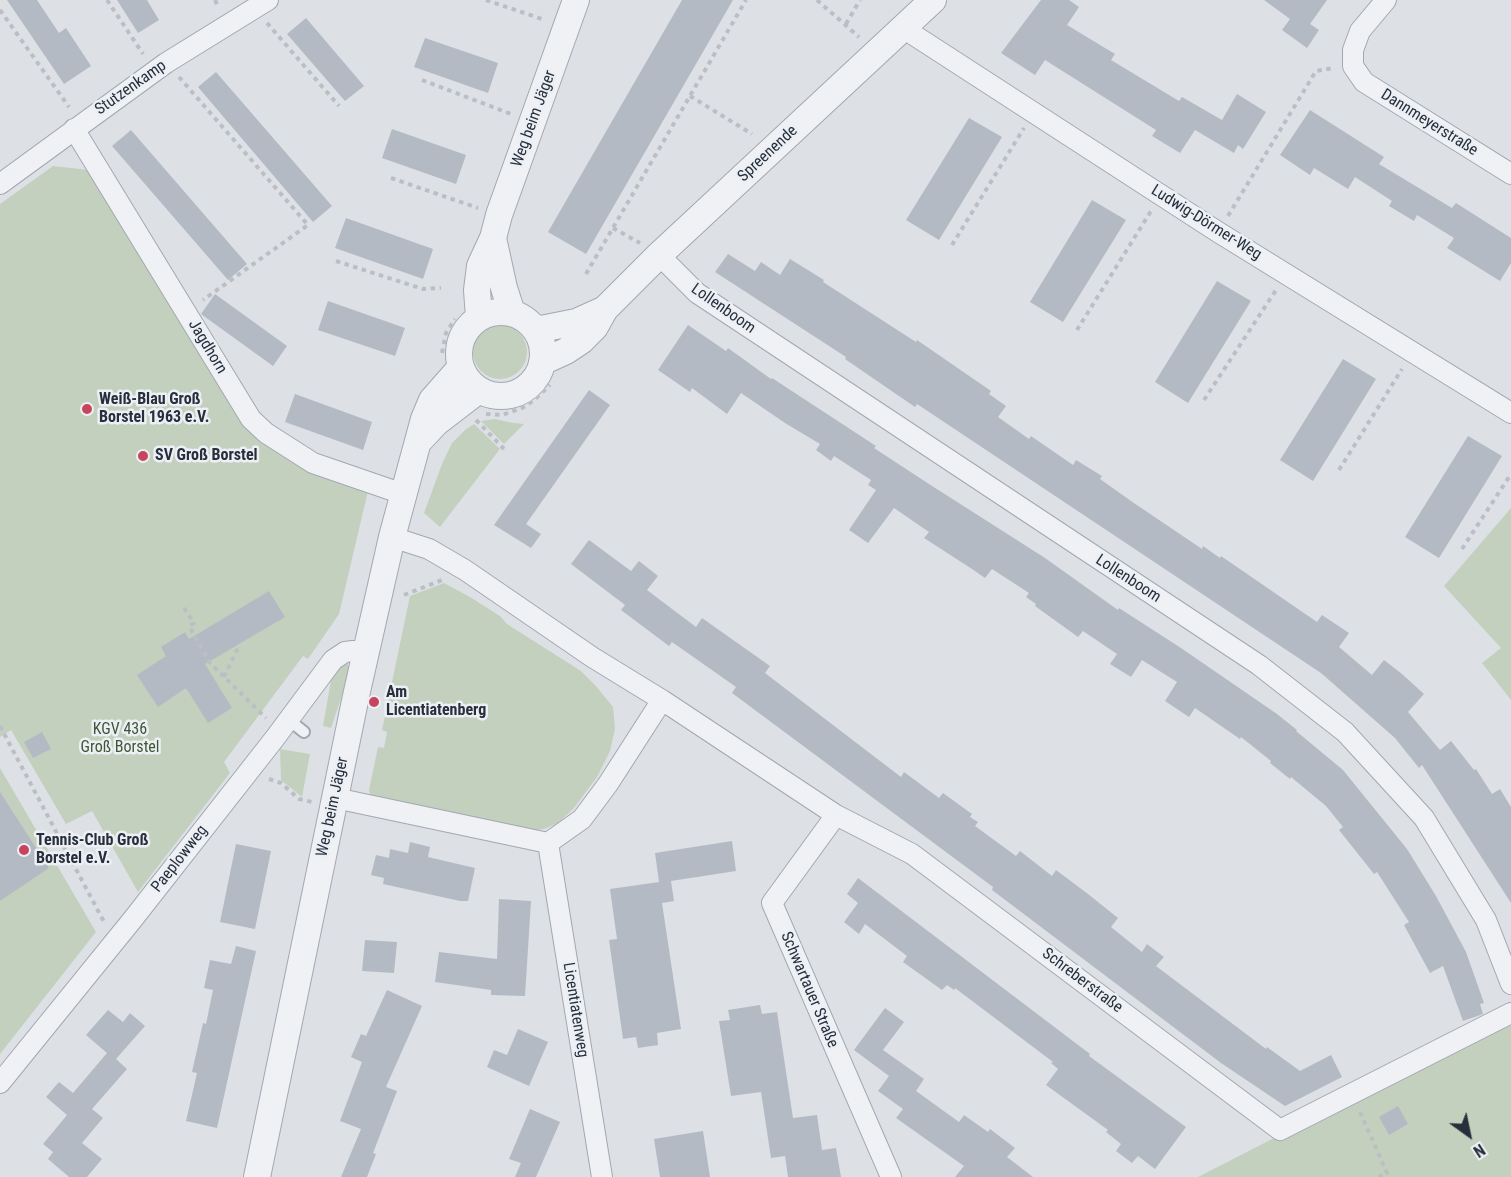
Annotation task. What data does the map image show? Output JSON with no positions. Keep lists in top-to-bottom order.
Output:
{
  "streets": {
    "street": [
      "Stutzenkamp",
      "Weg beim Jäger",
      "Dannmeyerstraße",
      "Spreenende",
      "Ludwig-Dörmer-Weg",
      "Lollenboom",
      "Jagdhorn",
      "Paeplowweg",
      "Schreberstraße",
      "Schwartauer Straße",
      "Licentiatenweg"
    ]
  },
  "crossings": [
    ["Stutzenkamp", "Jagdhorn"],
    ["Weg beim Jäger", "Spreenende"],
    ["Weg beim Jäger", "Jagdhorn"],
    ["Weg beim Jäger", "Paeplowweg"],
    ["Spreenende", "Ludwig-Dörmer-Weg"],
    ["Spreenende", "Lollenboom"],
    ["Schreberstraße", "Schwartauer Straße"]
  ],
  "parks": ["KGV 436 Groß Borstel"],
  "places": [
    "Weiß-Blau Groß Borstel 1963 e.V.",
    "SV Groß Borstel",
    "Am Licentiatenberg",
    "Tennis-Club Groß Borstel e.V."
  ],
  "north": "bottom right"
}
